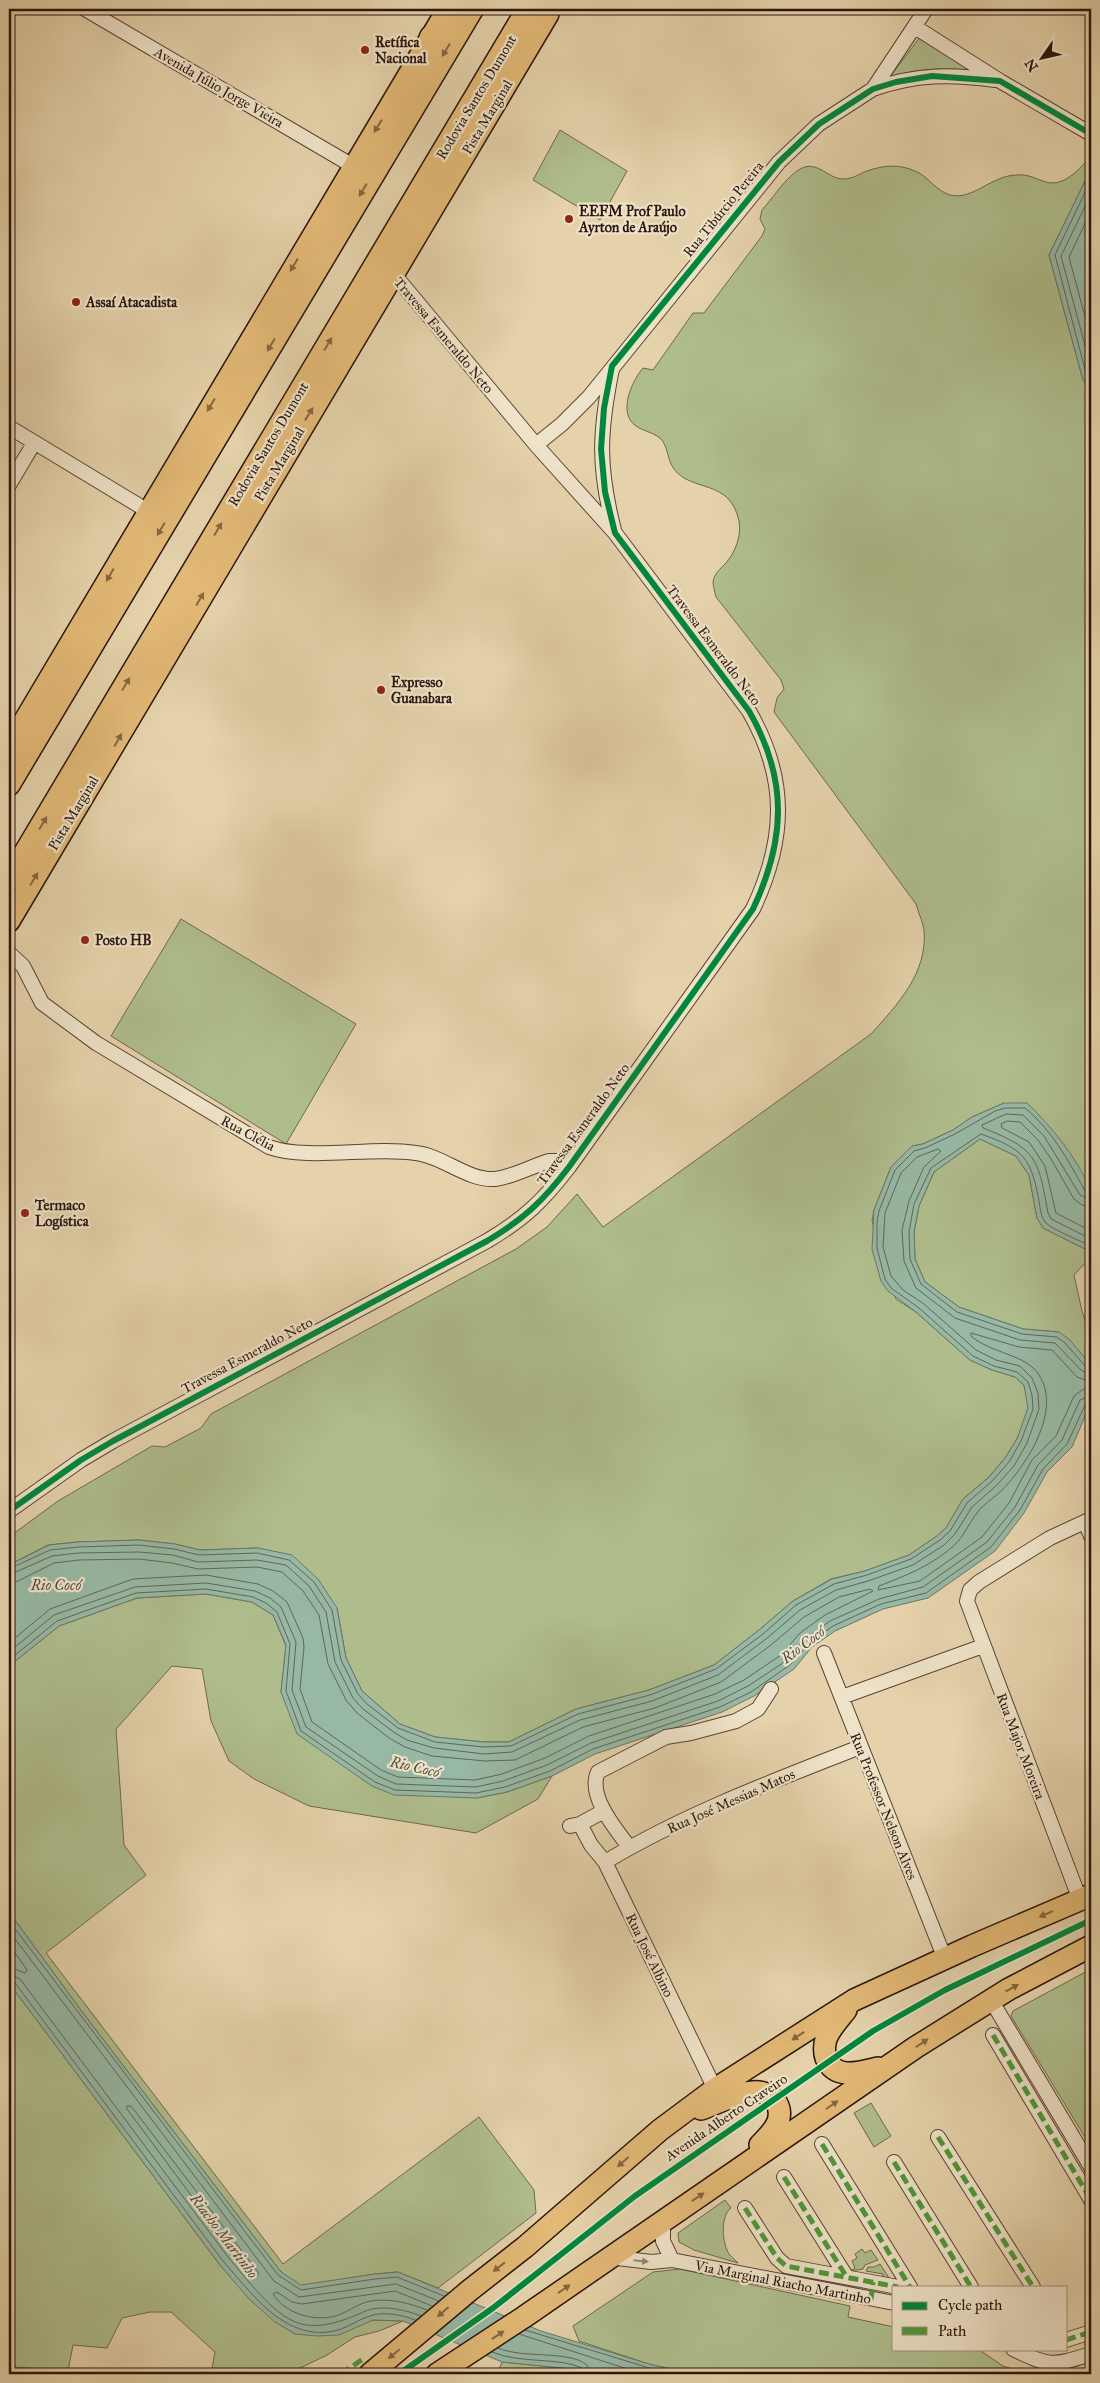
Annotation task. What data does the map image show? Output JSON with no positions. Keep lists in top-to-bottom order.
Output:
{
  "streets": {
    "highway": ["Rodovia Santos Dumont"],
    "main road": ["Pista Marginal", "Avenida Alberto Craveiro"],
    "street": [
      "Avenida Júlio Jorge Vieira",
      "Rua Tibúrcio Pereira",
      "Travessa Esmeraldo Neto",
      "Rua Clélia",
      "Rua Major Moreira",
      "Rua José Messias Matos",
      "Rua Professor Nelson Alves",
      "Rua José Albino",
      "Via Marginal Riacho Martinho"
    ]
  },
  "crossings": [
    ["Pista Marginal", "Travessa Esmeraldo Neto"],
    ["Rua Tibúrcio Pereira", "Travessa Esmeraldo Neto"],
    ["Travessa Esmeraldo Neto", "Rua Clélia"],
    ["Rua Major Moreira", "Avenida Alberto Craveiro"],
    ["Rua José Messias Matos", "Rua Professor Nelson Alves"],
    ["Rua José Messias Matos", "Rua José Albino"],
    ["Rua Professor Nelson Alves", "Avenida Alberto Craveiro"],
    ["Rua José Albino", "Avenida Alberto Craveiro"]
  ],
  "water": ["Rio Cocó", "Riacho Martinho"],
  "places": [
    "Retífica Nacional",
    "EEFM Prof Paulo Ayrton de Araújo",
    "Assaí Atacadista",
    "Expresso Guanabara",
    "Posto HB",
    "Termaco Logística"
  ],
  "legend": ["Cycle path", "Path"],
  "north": "bottom left"
}
